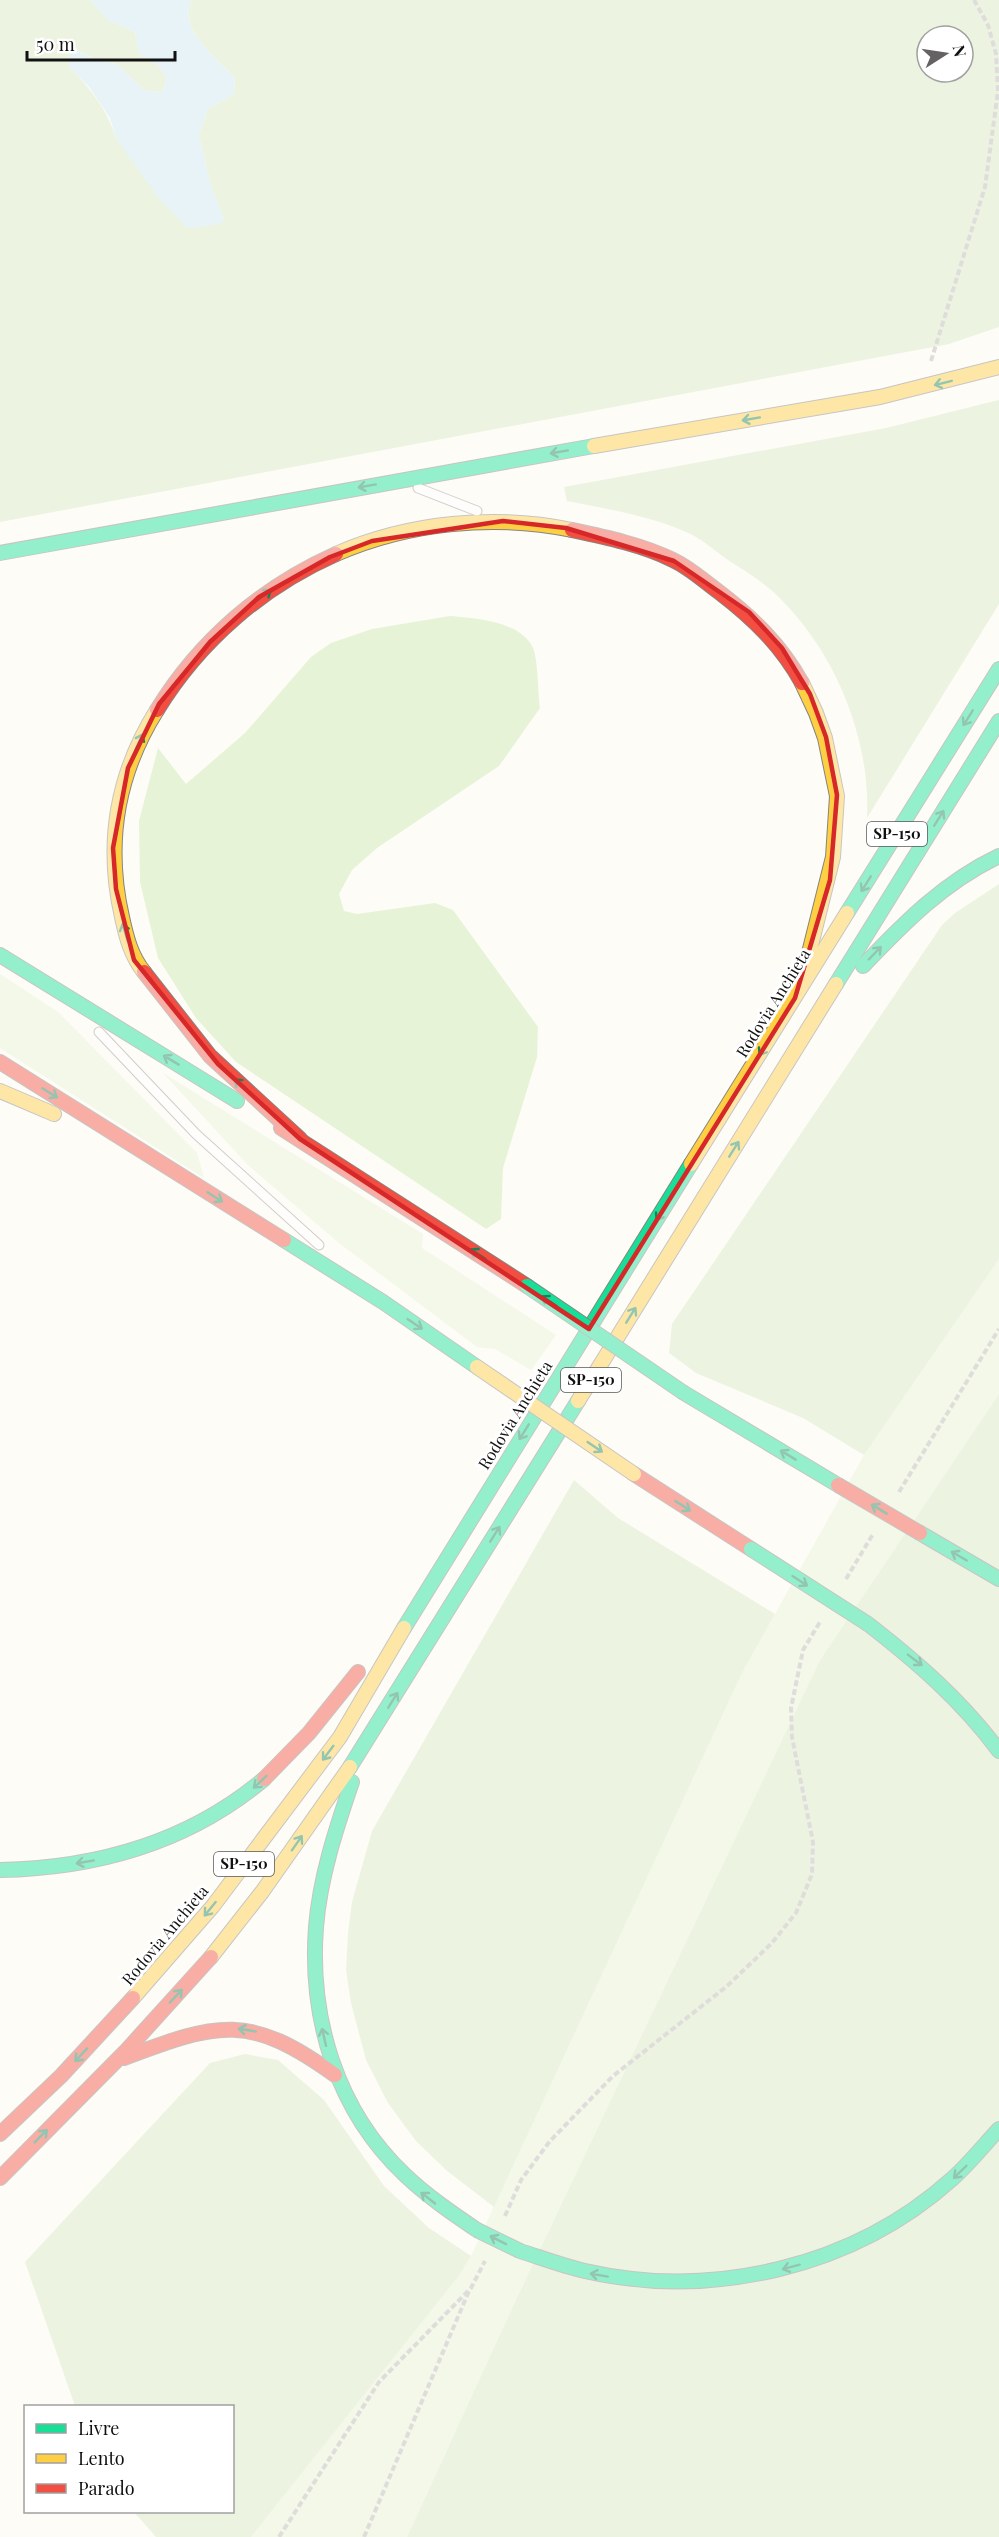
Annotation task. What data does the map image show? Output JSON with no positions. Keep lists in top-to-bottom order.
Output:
{
  "streets": {
    "highway": ["SP-150", "Rodovia Anchieta"]
  },
  "legend": ["Livre", "Lento", "Parado"],
  "scale_bar": "50 m",
  "north": "right"
}
